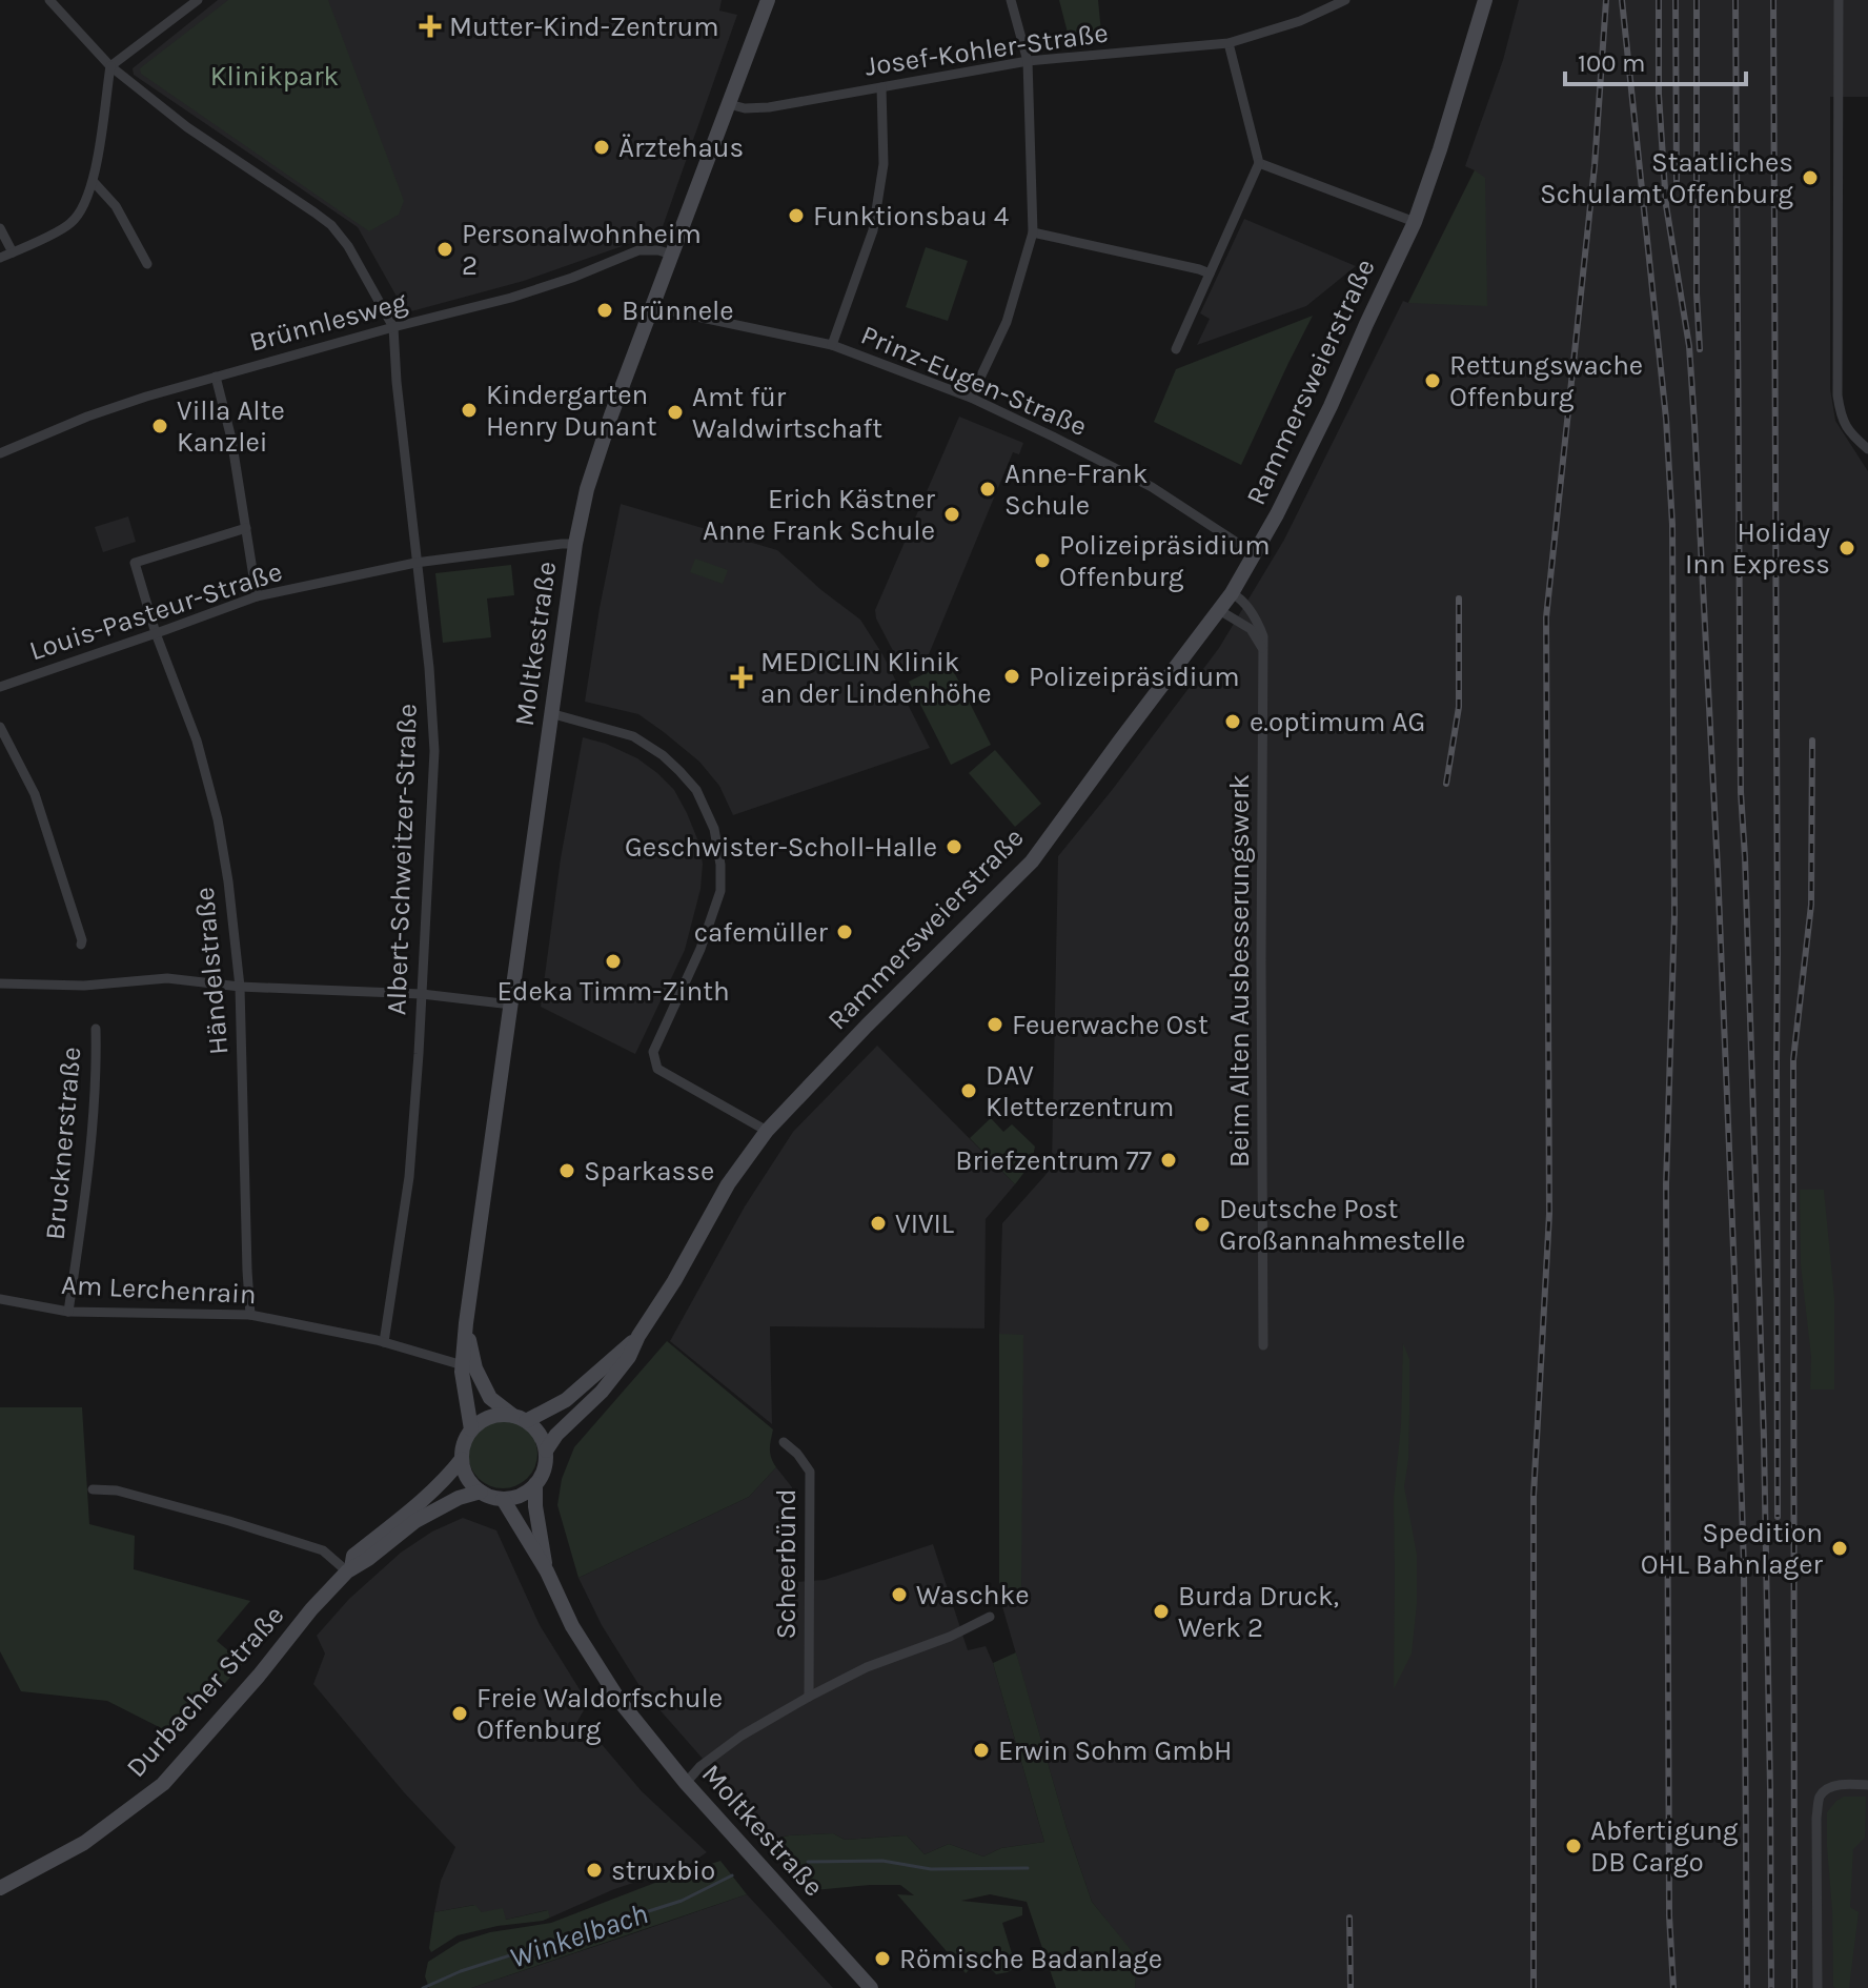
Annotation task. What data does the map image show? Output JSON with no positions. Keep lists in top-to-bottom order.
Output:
{
  "streets": {
    "street": [
      "Josef-Kohler-Straße",
      "Brünnlesweg",
      "Prinz-Eugen-Straße",
      "Rammersweierstraße",
      "Louis-Pasteur-Straße",
      "Moltkestraße",
      "Albert-Schweitzer-Straße",
      "Händelstraße",
      "Beim Alten Ausbesserungswerk",
      "Brucknerstraße",
      "Am Lerchenrain",
      "Scheerbünd",
      "Durbacher Straße"
    ]
  },
  "crossings": [
    ["Josef-Kohler-Straße", "Moltkestraße"],
    ["Brünnlesweg", "Moltkestraße"],
    ["Brünnlesweg", "Albert-Schweitzer-Straße"],
    ["Prinz-Eugen-Straße", "Rammersweierstraße"],
    ["Prinz-Eugen-Straße", "Moltkestraße"],
    ["Rammersweierstraße", "Moltkestraße"],
    ["Rammersweierstraße", "Beim Alten Ausbesserungswerk"],
    ["Rammersweierstraße", "Durbacher Straße"],
    ["Louis-Pasteur-Straße", "Moltkestraße"],
    ["Louis-Pasteur-Straße", "Albert-Schweitzer-Straße"],
    ["Louis-Pasteur-Straße", "Händelstraße"],
    ["Moltkestraße", "Am Lerchenrain"],
    ["Moltkestraße", "Durbacher Straße"],
    ["Albert-Schweitzer-Straße", "Am Lerchenrain"],
    ["Händelstraße", "Am Lerchenrain"],
    ["Brucknerstraße", "Am Lerchenrain"]
  ],
  "water": ["Winkelbach"],
  "parks": ["Klinikpark"],
  "places": {
    "health": ["Mutter-Kind-Zentrum", "MEDICLIN Klinik an der Lindenhöhe"],
    "other": [
      "Ärztehaus",
      "Staatliches Schulamt Offenburg",
      "Funktionsbau 4",
      "Personalwohnheim 2",
      "Brünnele",
      "Rettungswache Offenburg",
      "Kindergarten Henry Dunant",
      "Amt für Waldwirtschaft",
      "Villa Alte Kanzlei",
      "Anne-Frank Schule",
      "Erich Kästner Anne Frank Schule",
      "Holiday Inn Express",
      "Polizeipräsidium Offenburg",
      "Polizeipräsidium",
      "e.optimum AG",
      "Geschwister-Scholl-Halle",
      "cafemüller",
      "Edeka Timm-Zinth",
      "Feuerwache Ost",
      "DAV Kletterzentrum",
      "Briefzentrum 77",
      "Sparkasse",
      "VIVIL",
      "Deutsche Post Großannahmestelle",
      "Spedition OHL Bahnlager",
      "Waschke",
      "Burda Druck, Werk 2",
      "Freie Waldorfschule Offenburg",
      "Erwin Sohm GmbH",
      "Abfertigung DB Cargo",
      "struxbio",
      "Römische Badanlage"
    ]
  },
  "scale_bar": "100 m"
}
